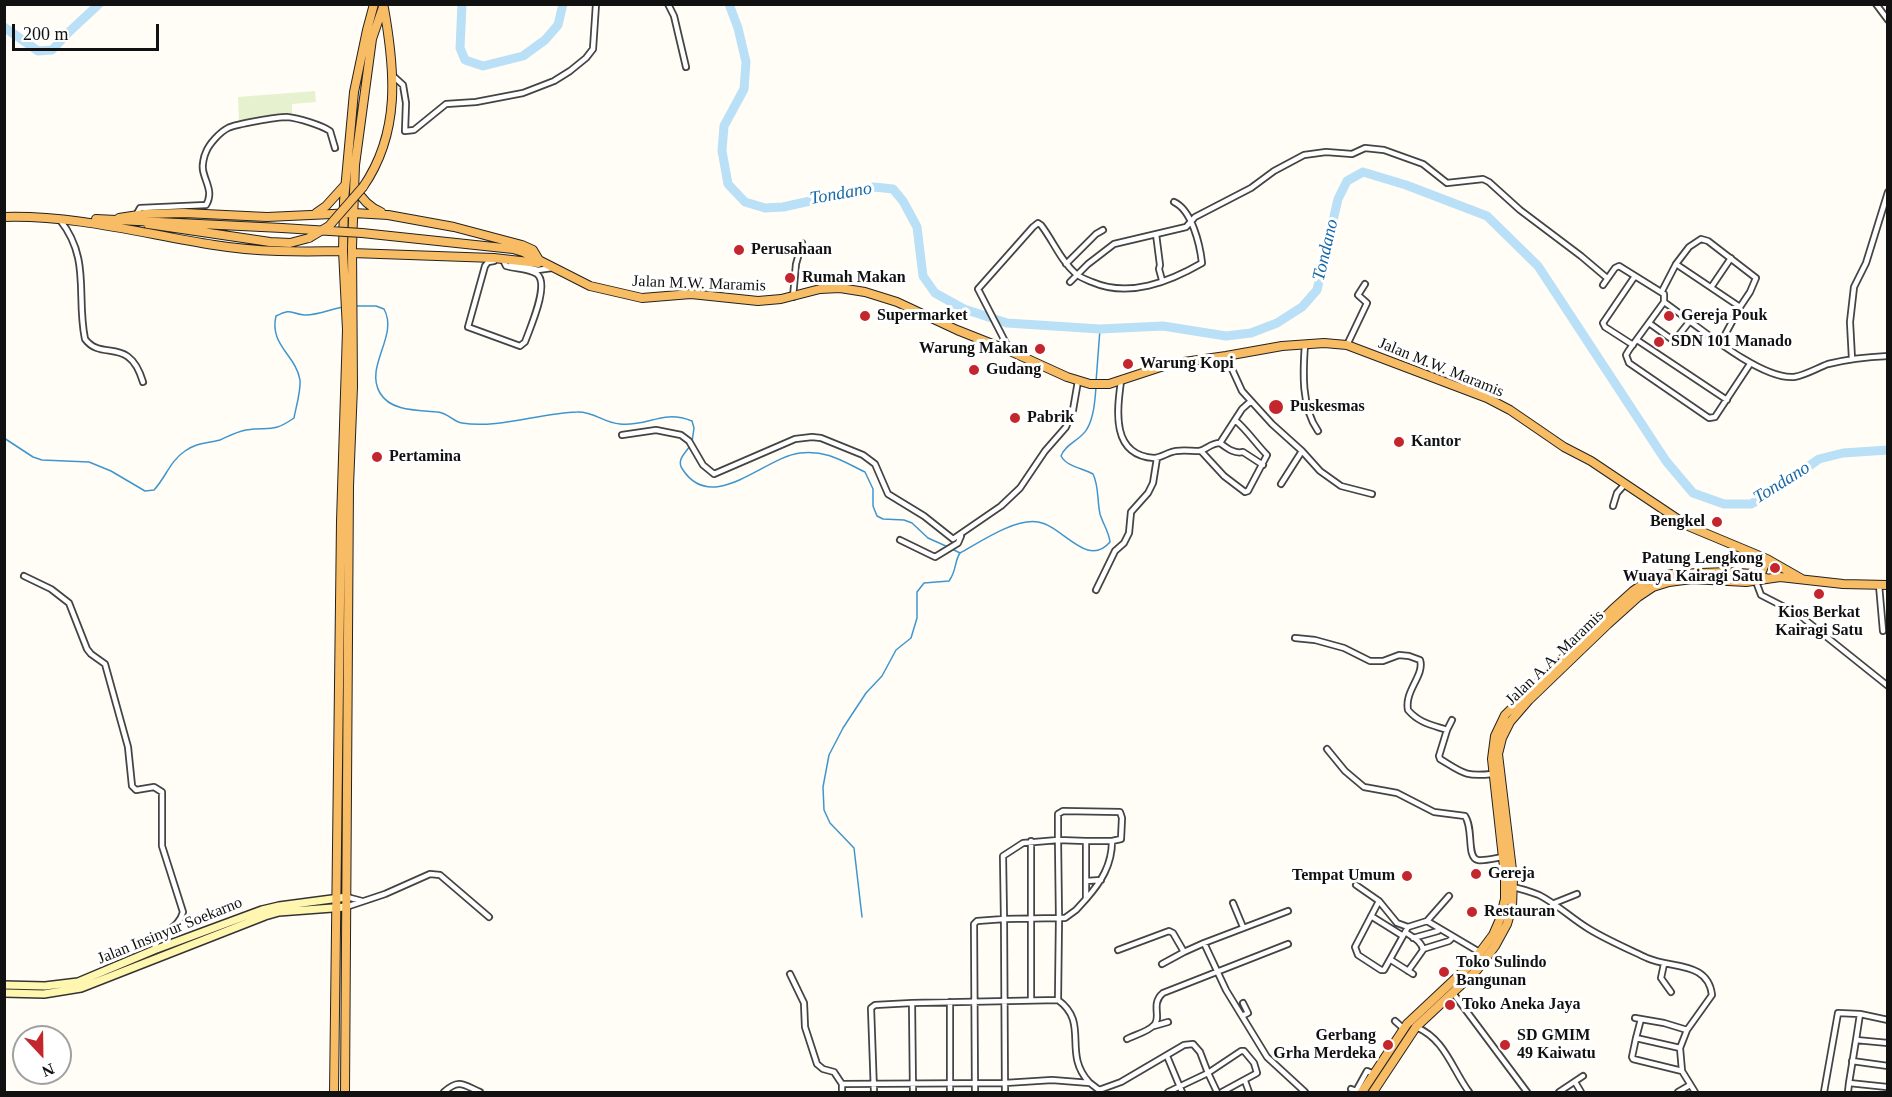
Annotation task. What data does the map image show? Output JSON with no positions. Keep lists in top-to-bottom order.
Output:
{
  "streets": {
    "highway": ["Jalan M.W. Maramis", "Jalan A.A. Maramis"],
    "main road": ["Jalan Insinyur Soekarno"]
  },
  "water": ["Tondano"],
  "places": [
    "Perusahaan",
    "Rumah Makan",
    "Supermarket",
    "Gereja Pouk",
    "SDN 101 Manado",
    "Warung Makan",
    "Warung Kopi",
    "Gudang",
    "Puskesmas",
    "Pabrik",
    "Kantor",
    "Pertamina",
    "Bengkel",
    "Patung Lengkong Wuaya Kairagi Satu",
    "Kios Berkat Kairagi Satu",
    "Gereja",
    "Tempat Umum",
    "Restauran",
    "Toko Sulindo Bangunan",
    "Toko Aneka Jaya",
    "Gerbang Grha Merdeka",
    "SD GMIM 49 Kaiwatu"
  ],
  "scale_bar": "200 m",
  "north": "bottom"
}
